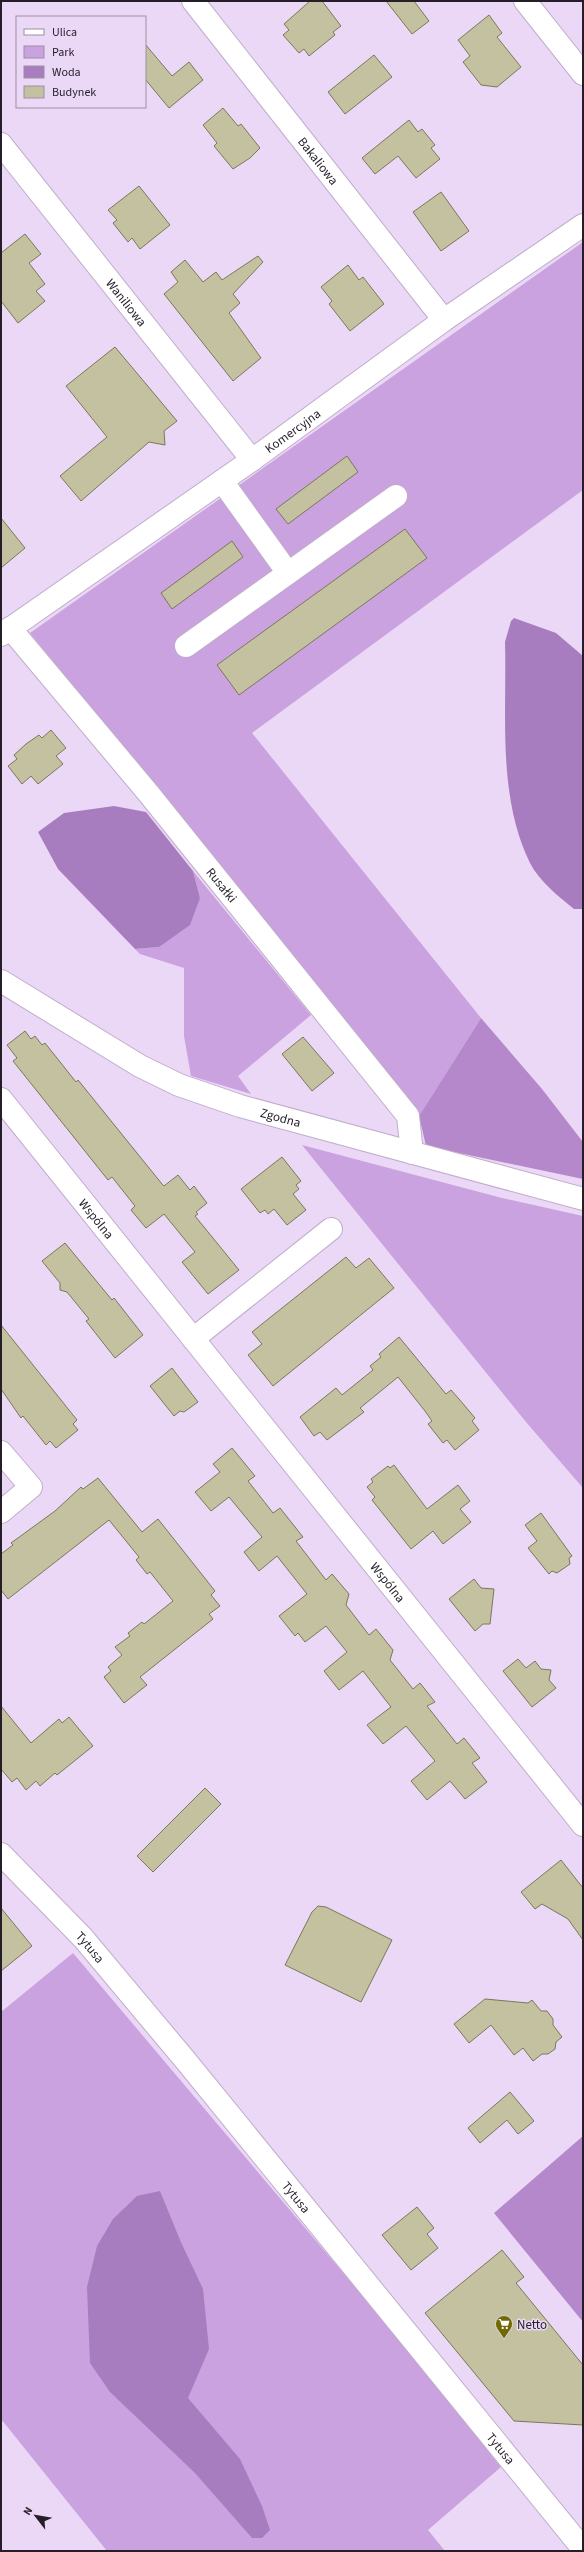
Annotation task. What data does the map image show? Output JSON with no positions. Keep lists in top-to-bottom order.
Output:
{
  "streets": {
    "street": [
      "Bakaliowa",
      "Waniliowa",
      "Komercyjna",
      "Rusałki",
      "Zgodna",
      "Wspólna",
      "Tytusa"
    ]
  },
  "crossings": [
    ["Bakaliowa", "Komercyjna"],
    ["Waniliowa", "Komercyjna"],
    ["Komercyjna", "Rusałki"],
    ["Rusałki", "Zgodna"]
  ],
  "places": {
    "supermarket": ["Netto"]
  },
  "legend": [
    "Ulica",
    "Park",
    "Woda",
    "Budynek"
  ],
  "north": "top left"
}
